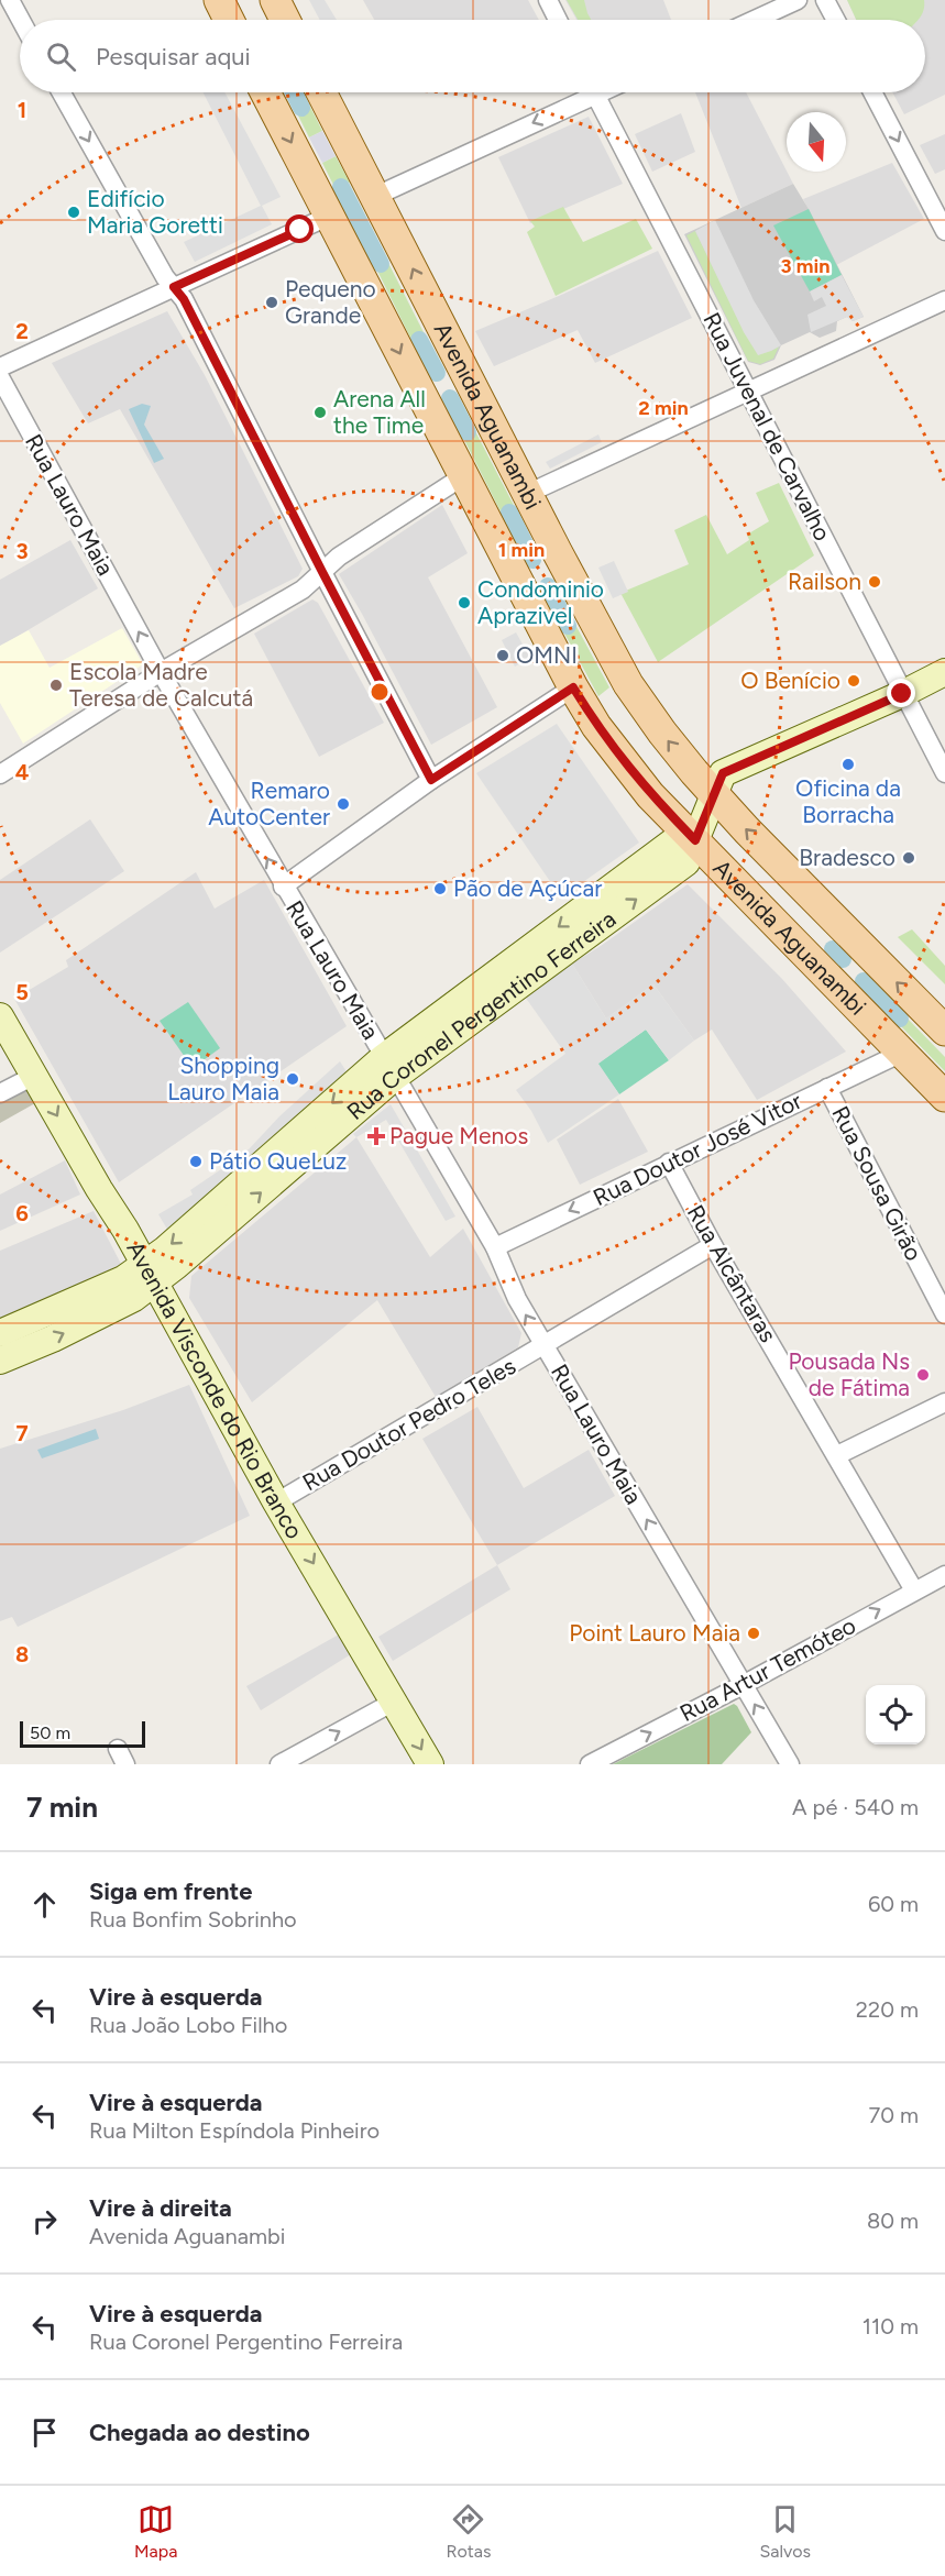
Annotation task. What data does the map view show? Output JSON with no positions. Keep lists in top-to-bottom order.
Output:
{
  "streets": {
    "main road": ["Avenida Aguanambi", "Rua Coronel Pergentino Ferreira", "Avenida Visconde do Rio Branco"],
    "street": [
      "Rua Juvenal de Carvalho",
      "Rua Lauro Maia",
      "Rua Doutor José Vitor",
      "Rua Sousa Girão",
      "Rua Alcântaras",
      "Rua Doutor Pedro Teles",
      "Rua Artur Temóteo"
    ]
  },
  "crossings": [
    ["Avenida Aguanambi", "Rua Coronel Pergentino Ferreira"],
    ["Avenida Aguanambi", "Rua Doutor José Vitor"],
    ["Rua Juvenal de Carvalho", "Rua Coronel Pergentino Ferreira"],
    ["Rua Lauro Maia", "Rua Coronel Pergentino Ferreira"],
    ["Rua Lauro Maia", "Rua Doutor José Vitor"],
    ["Rua Lauro Maia", "Rua Doutor Pedro Teles"],
    ["Rua Lauro Maia", "Rua Artur Temóteo"],
    ["Rua Coronel Pergentino Ferreira", "Avenida Visconde do Rio Branco"],
    ["Rua Doutor José Vitor", "Rua Sousa Girão"],
    ["Rua Doutor José Vitor", "Rua Alcântaras"],
    ["Rua Alcântaras", "Rua Doutor Pedro Teles"],
    ["Rua Alcântaras", "Rua Artur Temóteo"],
    ["Avenida Visconde do Rio Branco", "Rua Doutor Pedro Teles"]
  ],
  "one_way": [
    "Rua Lauro Maia",
    "Rua Doutor José Vitor",
    "Avenida Visconde do Rio Branco",
    "Rua Artur Temóteo"
  ],
  "places": {
    "other": [
      "Edifício Maria Goretti",
      "Pequeno Grande",
      "Arena All the Time",
      "Railson",
      "Condominio Aprazivel",
      "OMNI",
      "O Benício",
      "Escola Madre Teresa de Calcutá",
      "Oficina da Borracha",
      "Remaro AutoCenter",
      "Bradesco",
      "Pão de Açúcar",
      "Shopping Lauro Maia",
      "Pátio QueLuz",
      "Pousada Ns de Fátima",
      "Point Lauro Maia"
    ],
    "health": ["Pague Menos"]
  },
  "scale_bar": "50 m",
  "north": "bottom",
  "page": {
    "search": "Pesquisar aqui",
    "scale": "50 m",
    "heading": ["7 min", "A pé · 540 m"],
    "list": [
      ["Siga em frente", "Rua Bonfim Sobrinho", "60 m"],
      ["Vire à esquerda", "Rua João Lobo Filho", "220 m"],
      ["Vire à esquerda", "Rua Milton Espíndola Pinheiro", "70 m"],
      ["Vire à direita", "Avenida Aguanambi", "80 m"],
      ["Vire à esquerda", "Rua Coronel Pergentino Ferreira", "110 m"],
      "Chegada ao destino"
    ],
    "nav": ["Mapa", "Rotas", "Salvos"]
  },
  "grid": {
    "rows": [
      "1",
      "2",
      "3",
      "4",
      "5",
      "6",
      "7",
      "8"
    ]
  },
  "rings": ["3 min", "2 min", "1 min"]
}
